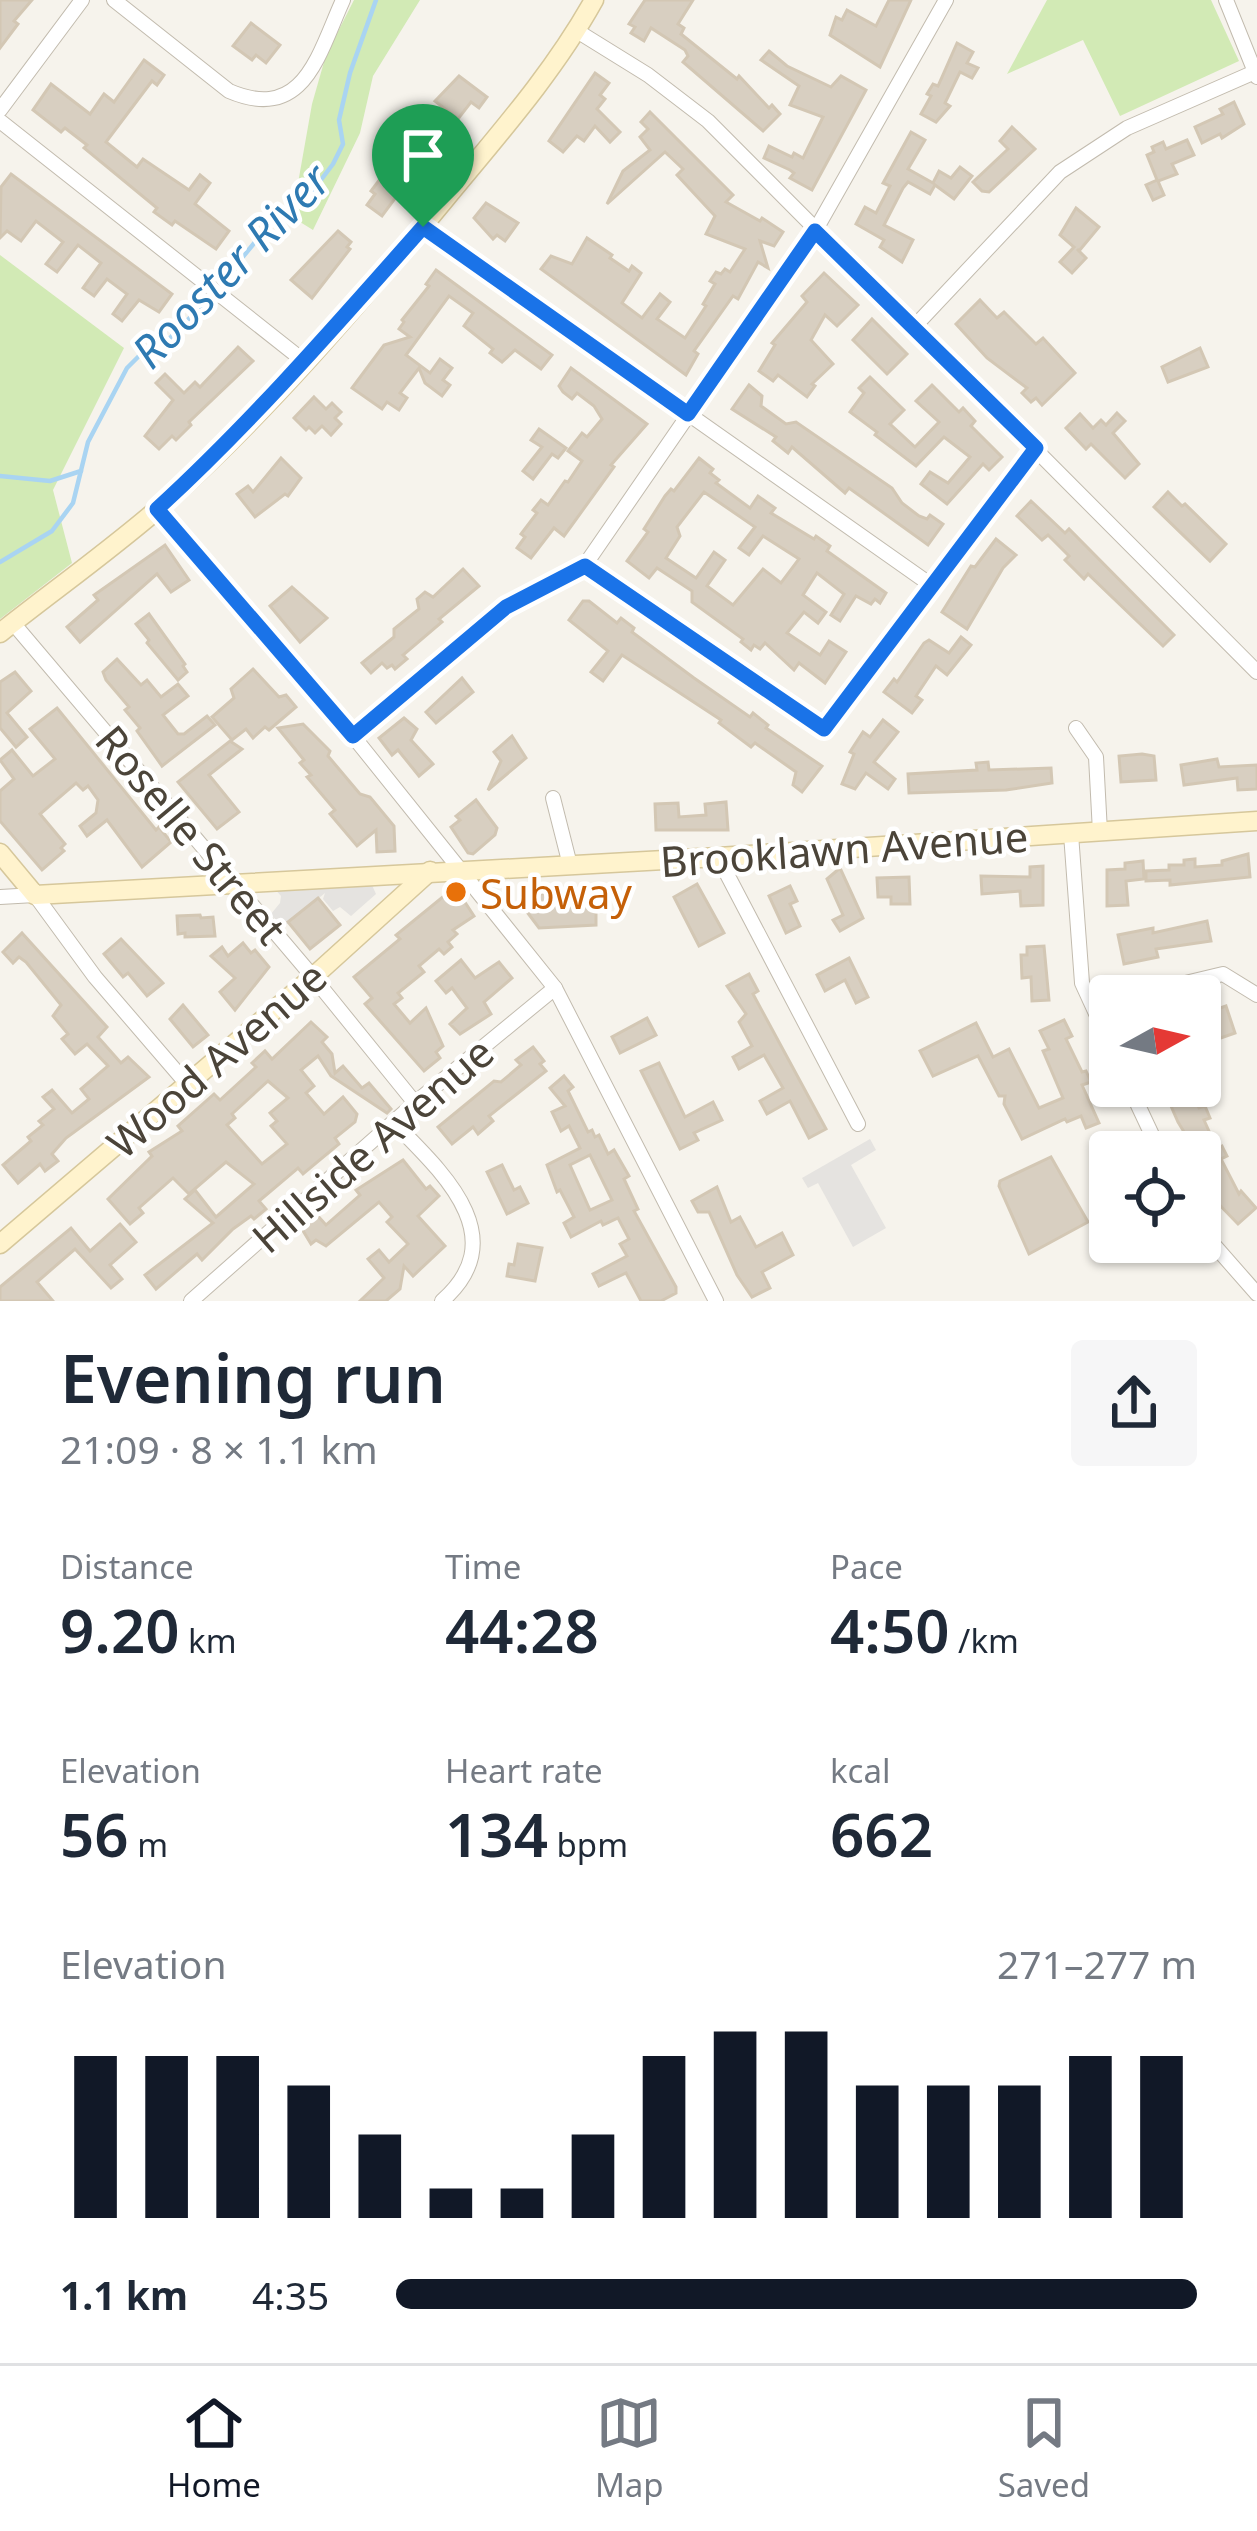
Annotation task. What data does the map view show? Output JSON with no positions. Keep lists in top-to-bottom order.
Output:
{
  "streets": {
    "street": [
      "Roselle Street",
      "Brooklawn Avenue",
      "Wood Avenue",
      "Hillside Avenue"
    ]
  },
  "crossings": [
    ["Roselle Street", "Brooklawn Avenue"],
    ["Roselle Street", "Wood Avenue"],
    ["Roselle Street", "Hillside Avenue"],
    ["Brooklawn Avenue", "Wood Avenue"]
  ],
  "water": ["Rooster River"],
  "places": ["Subway"],
  "north": "right",
  "page": {
    "heading": ["Evening run", "21:09 · 8 × 1.1 km"],
    "stats": [
      ["Distance", "9.20 km"],
      ["Time", "44:28"],
      ["Pace", "4:50 /km"],
      ["Elevation", "56 m"],
      ["Heart rate", "134 bpm"],
      ["kcal", "662"]
    ],
    "chart": ["Elevation", "271–277 m"],
    "list": [
      {
        "name": "1.1 km",
        "note": "4:35"
      }
    ],
    "tabs": ["Home", "Map", "Saved"]
  }
}
